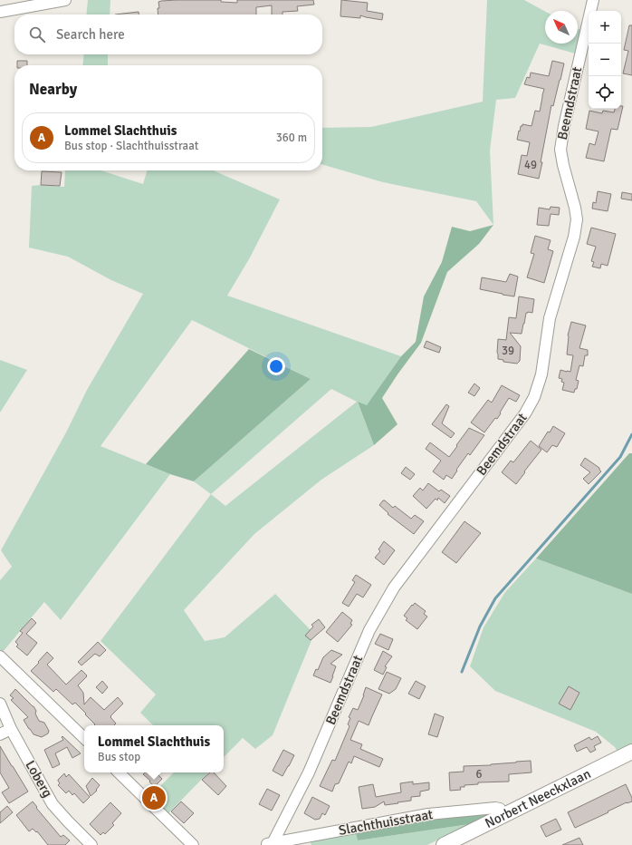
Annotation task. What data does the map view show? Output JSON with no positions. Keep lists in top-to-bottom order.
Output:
{
  "streets": {
    "main road": ["Norbert Neeckxlaan"],
    "street": ["Beemdstraat", "Loberg", "Slachthuisstraat"]
  },
  "crossings": [
    ["Beemdstraat", "Slachthuisstraat"],
    ["Norbert Neeckxlaan", "Slachthuisstraat"]
  ],
  "house_numbers": ["49", "39", "6"],
  "north": "top left",
  "page": {
    "map_buttons": ["+", "−"],
    "search": "Search here",
    "heading": "Nearby",
    "list": [
      {
        "mark": "A",
        "name": "Lommel Slachthuis",
        "note": "Bus stop · Slachthuisstraat",
        "value": "360 m"
      }
    ],
    "popup": ["Lommel Slachthuis", "Bus stop"],
    "pins": "A"
  }
}
